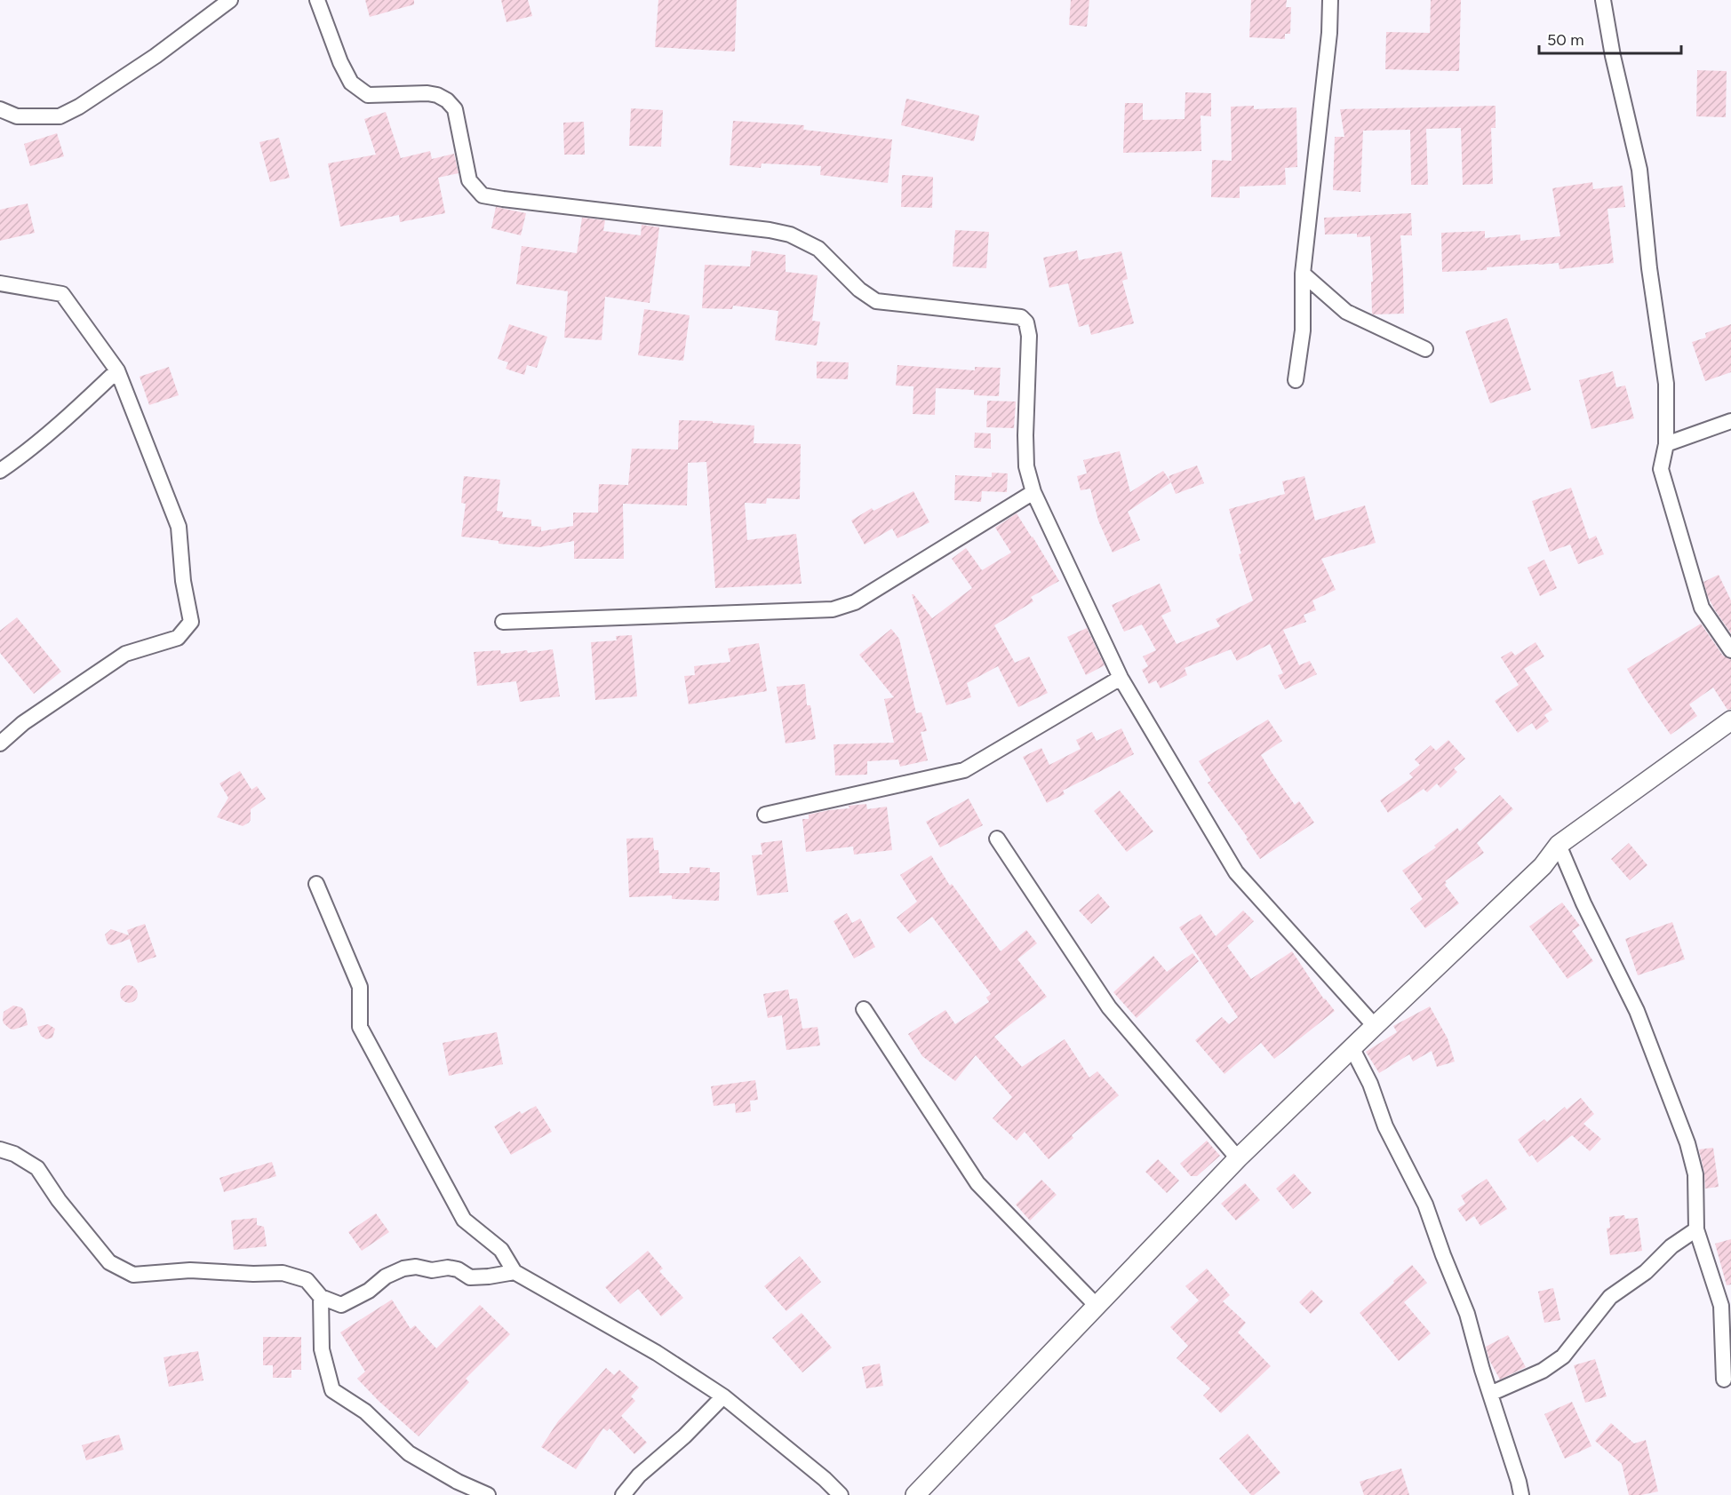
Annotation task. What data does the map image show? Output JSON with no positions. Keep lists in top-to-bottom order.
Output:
{
  "scale_bar": "50 m"
}
